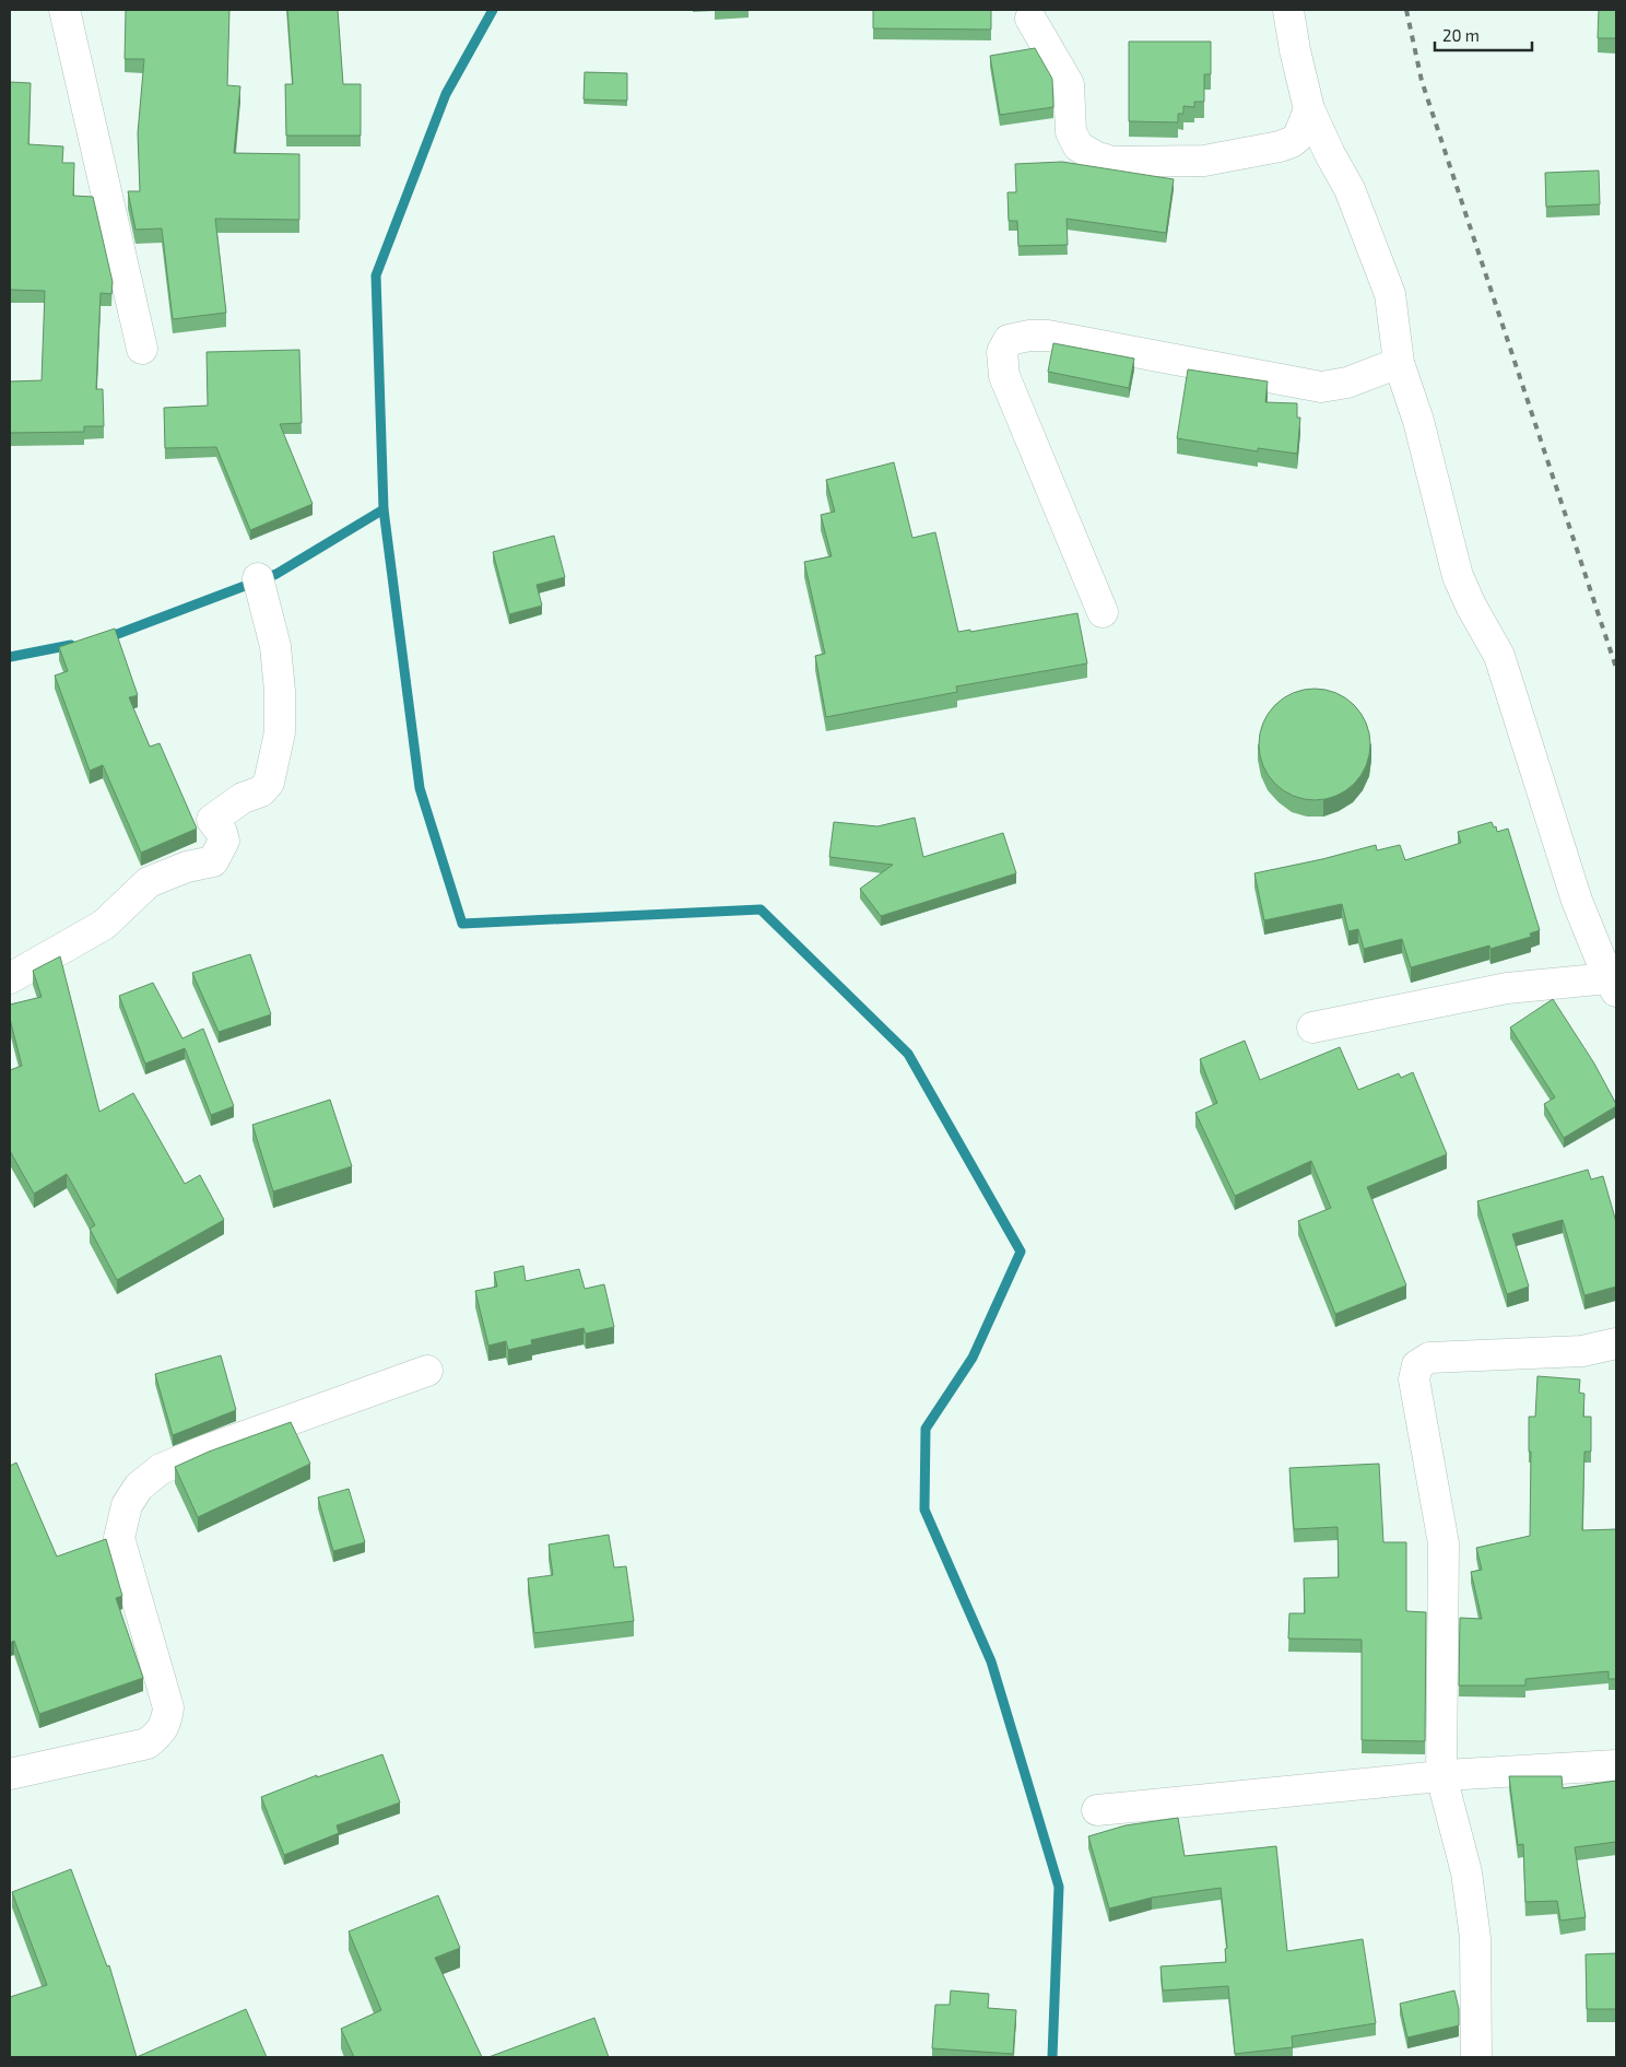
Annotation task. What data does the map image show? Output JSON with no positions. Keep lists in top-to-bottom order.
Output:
{
  "scale_bar": "20 m"
}
